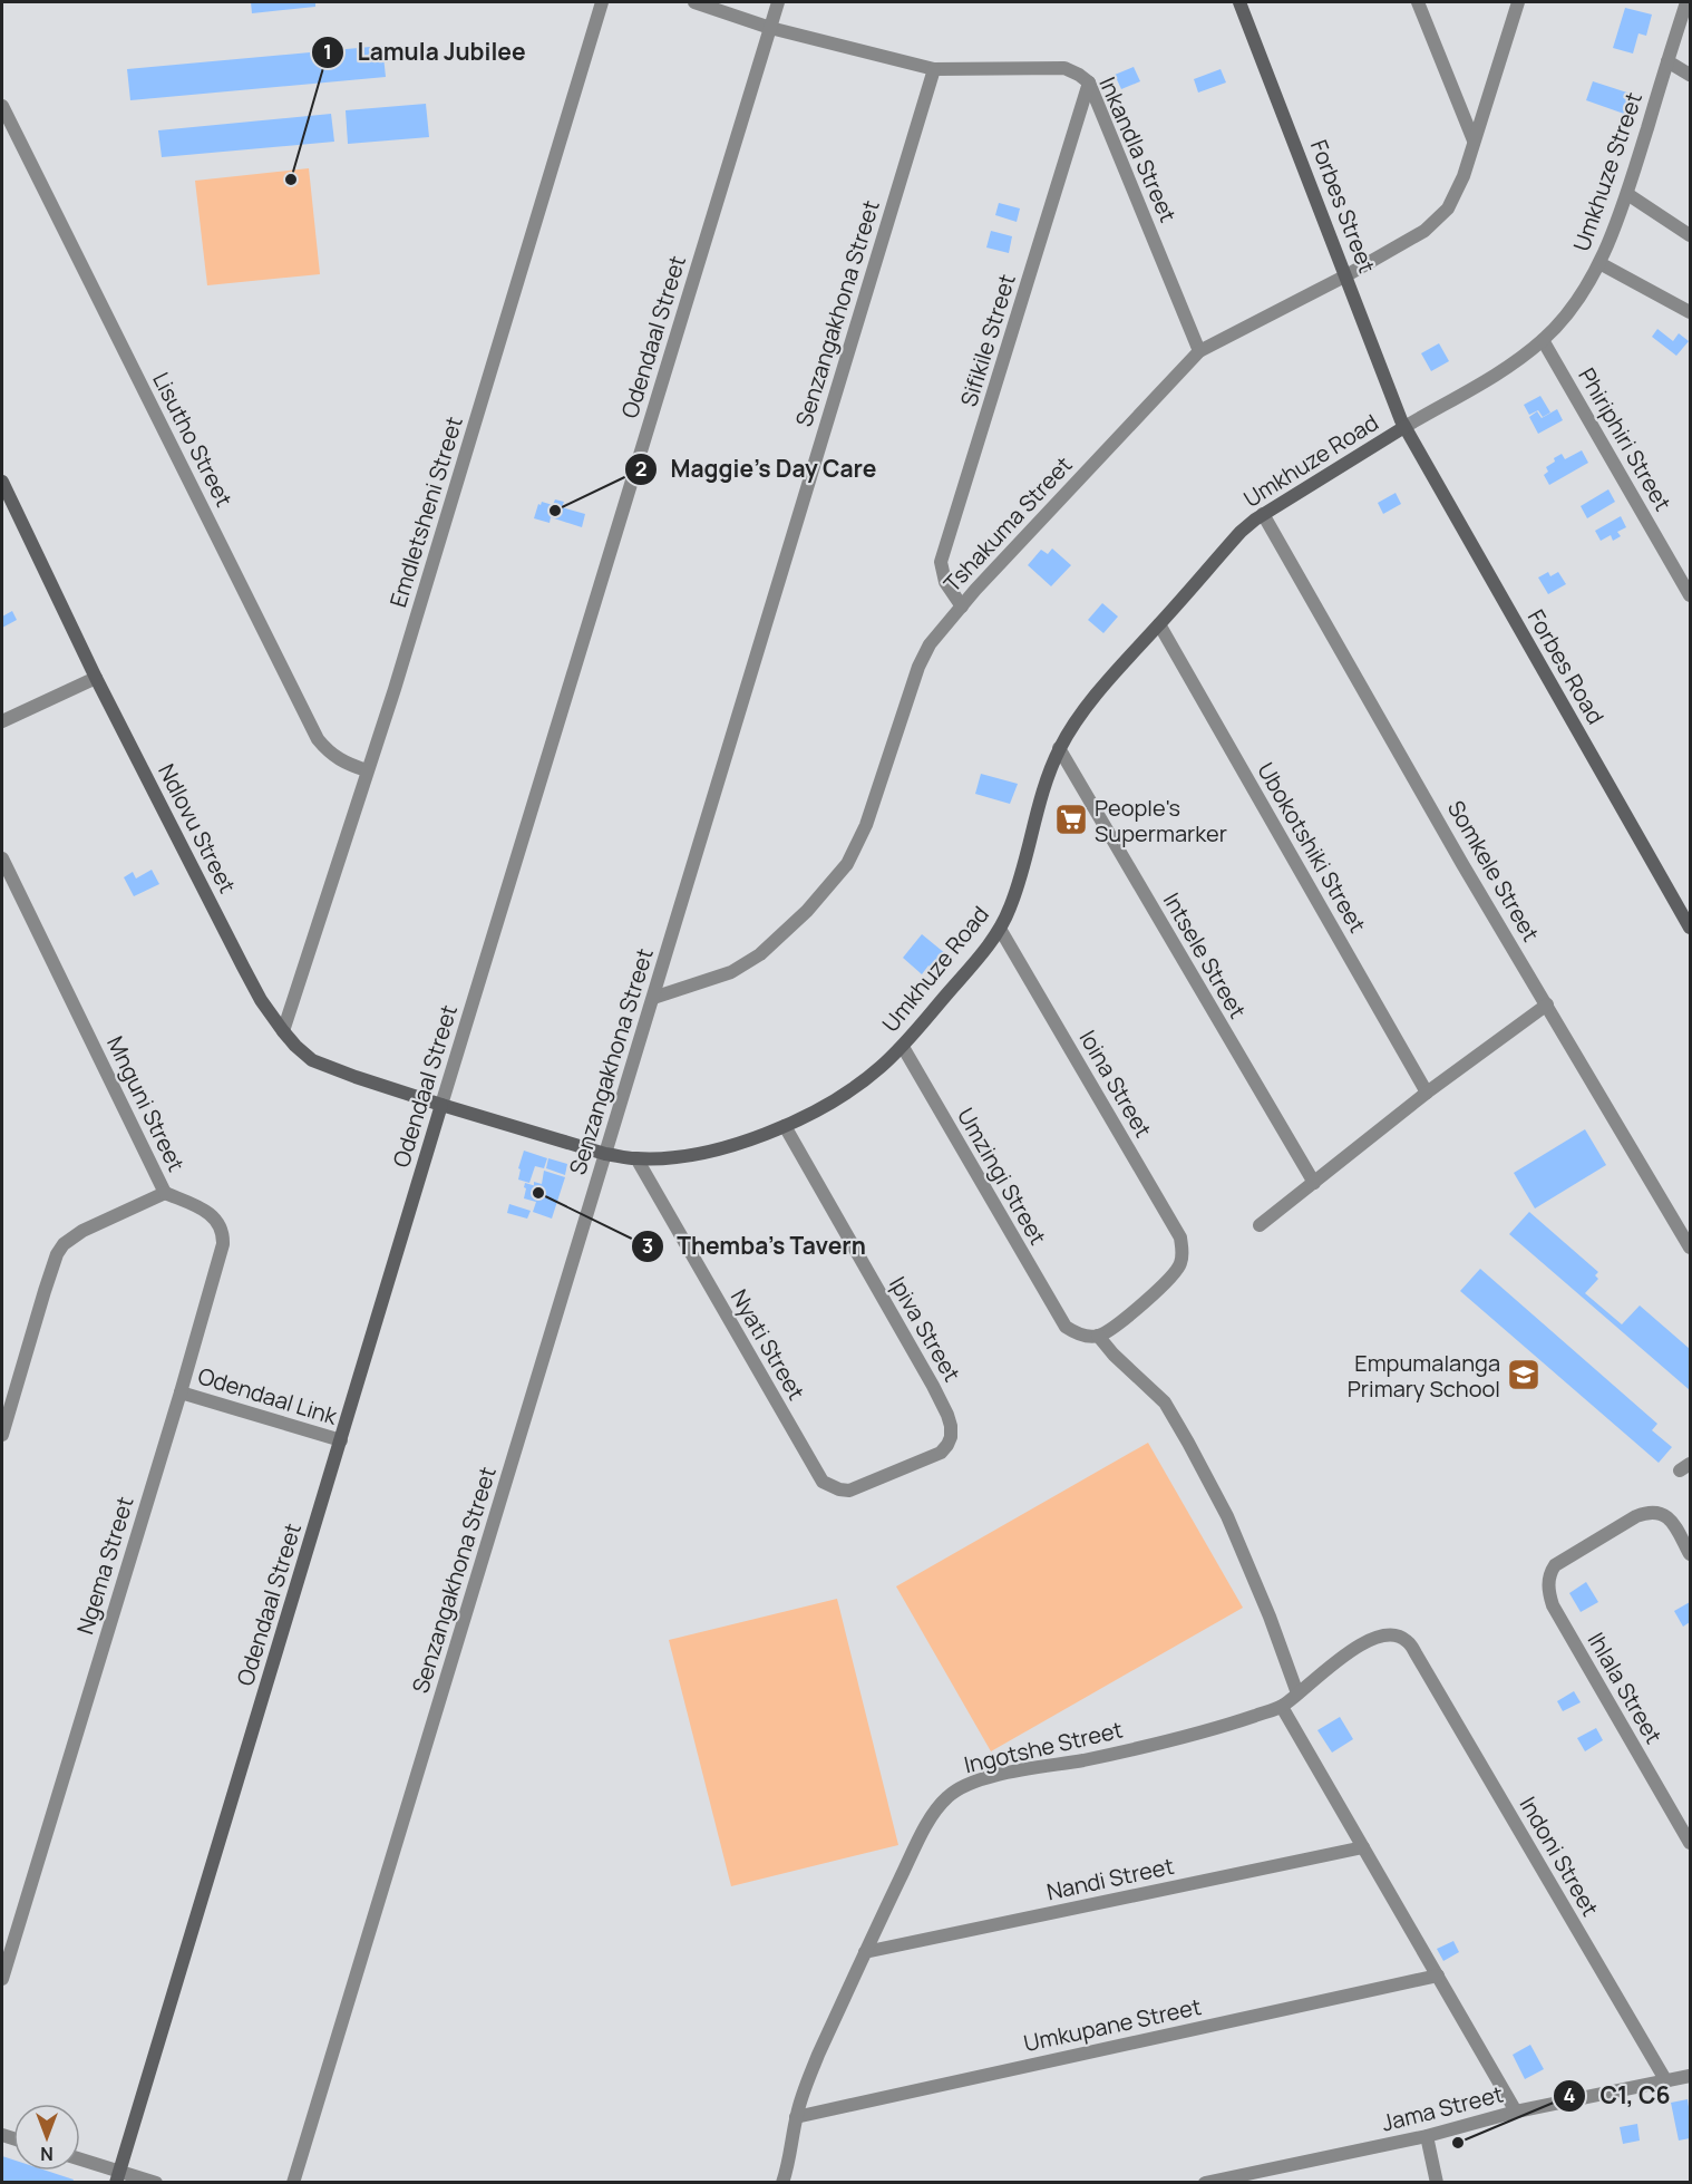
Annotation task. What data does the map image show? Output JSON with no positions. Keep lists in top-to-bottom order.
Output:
{
  "streets": {
    "street": [
      "Inkandla Street",
      "Umkhuze Street",
      "Forbes Street",
      "Senzangakhona Street",
      "Odendaal Street",
      "Sifikile Street",
      "Lisutho Street",
      "Phiriphiri Street",
      "Umkhuze Road",
      "Emdletsheni Street",
      "Tshakuma Street",
      "Forbes Road",
      "Ndlovu Street",
      "Ubokotshiki Street",
      "Somkele Street",
      "Intsele Street",
      "Ioina Street",
      "Mnguni Street",
      "Umzingi Street",
      "Ipiva Street",
      "Nyati Street",
      "Odendaal Link",
      "Ngema Street",
      "Ihlala Street",
      "Ingotshe Street",
      "Indoni Street",
      "Nandi Street",
      "Umkupane Street",
      "Jama Street"
    ]
  },
  "crossings": [
    ["Inkandla Street", "Senzangakhona Street"],
    ["Inkandla Street", "Odendaal Street"],
    ["Inkandla Street", "Sifikile Street"],
    ["Inkandla Street", "Tshakuma Street"],
    ["Umkhuze Street", "Forbes Street"],
    ["Umkhuze Street", "Phiriphiri Street"],
    ["Umkhuze Street", "Umkhuze Road"],
    ["Umkhuze Street", "Forbes Road"],
    ["Forbes Street", "Umkhuze Road"],
    ["Forbes Street", "Tshakuma Street"],
    ["Forbes Street", "Forbes Road"],
    ["Senzangakhona Street", "Umkhuze Road"],
    ["Senzangakhona Street", "Tshakuma Street"],
    ["Odendaal Street", "Umkhuze Road"],
    ["Odendaal Street", "Ndlovu Street"],
    ["Odendaal Street", "Odendaal Link"],
    ["Sifikile Street", "Tshakuma Street"],
    ["Lisutho Street", "Emdletsheni Street"],
    ["Umkhuze Road", "Forbes Road"],
    ["Umkhuze Road", "Ndlovu Street"],
    ["Umkhuze Road", "Ubokotshiki Street"],
    ["Umkhuze Road", "Somkele Street"],
    ["Umkhuze Road", "Intsele Street"],
    ["Umkhuze Road", "Ioina Street"],
    ["Umkhuze Road", "Umzingi Street"],
    ["Umkhuze Road", "Ipiva Street"],
    ["Umkhuze Road", "Nyati Street"],
    ["Emdletsheni Street", "Ndlovu Street"],
    ["Ioina Street", "Umzingi Street"],
    ["Mnguni Street", "Ngema Street"],
    ["Ipiva Street", "Nyati Street"],
    ["Odendaal Link", "Ngema Street"],
    ["Ingotshe Street", "Indoni Street"],
    ["Ingotshe Street", "Nandi Street"],
    ["Ingotshe Street", "Umkupane Street"],
    ["Indoni Street", "Jama Street"]
  ],
  "places": {
    "other": [
      "Lamula Jubilee",
      "Maggie's Day Care",
      "Themba's Tavern",
      "C1, C6"
    ],
    "supermarket": ["People's Supermarker"],
    "school or university": ["Empumalanga Primary School"]
  },
  "north": "bottom"
}
